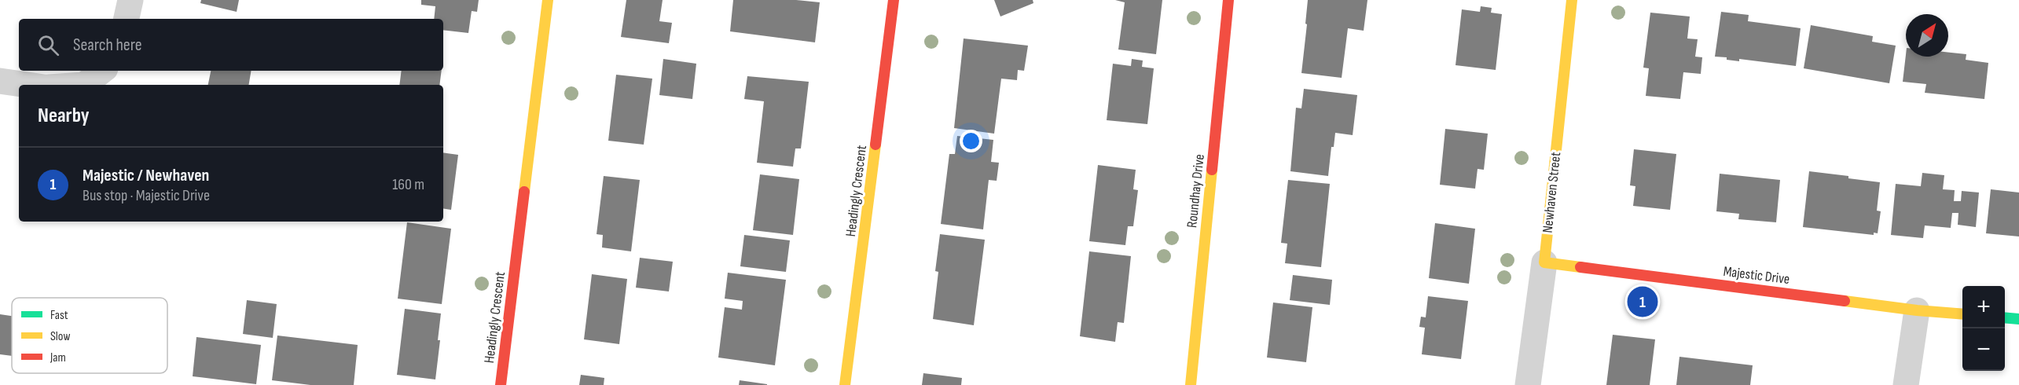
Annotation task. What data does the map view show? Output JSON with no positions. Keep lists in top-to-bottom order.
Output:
{
  "streets": {
    "street": [
      "Headingly Crescent",
      "Roundhay Drive",
      "Newhaven Street",
      "Majestic Drive"
    ]
  },
  "crossings": [
    ["Newhaven Street", "Majestic Drive"]
  ],
  "legend": ["Fast", "Slow", "Jam"],
  "north": "top right",
  "page": {
    "search": "Search here",
    "heading": "Nearby",
    "list": [
      {
        "mark": "1",
        "name": "Majestic / Newhaven",
        "note": "Bus stop · Majestic Drive",
        "value": "160 m"
      }
    ],
    "pins": "1",
    "map_buttons": ["+", "−"]
  }
}
